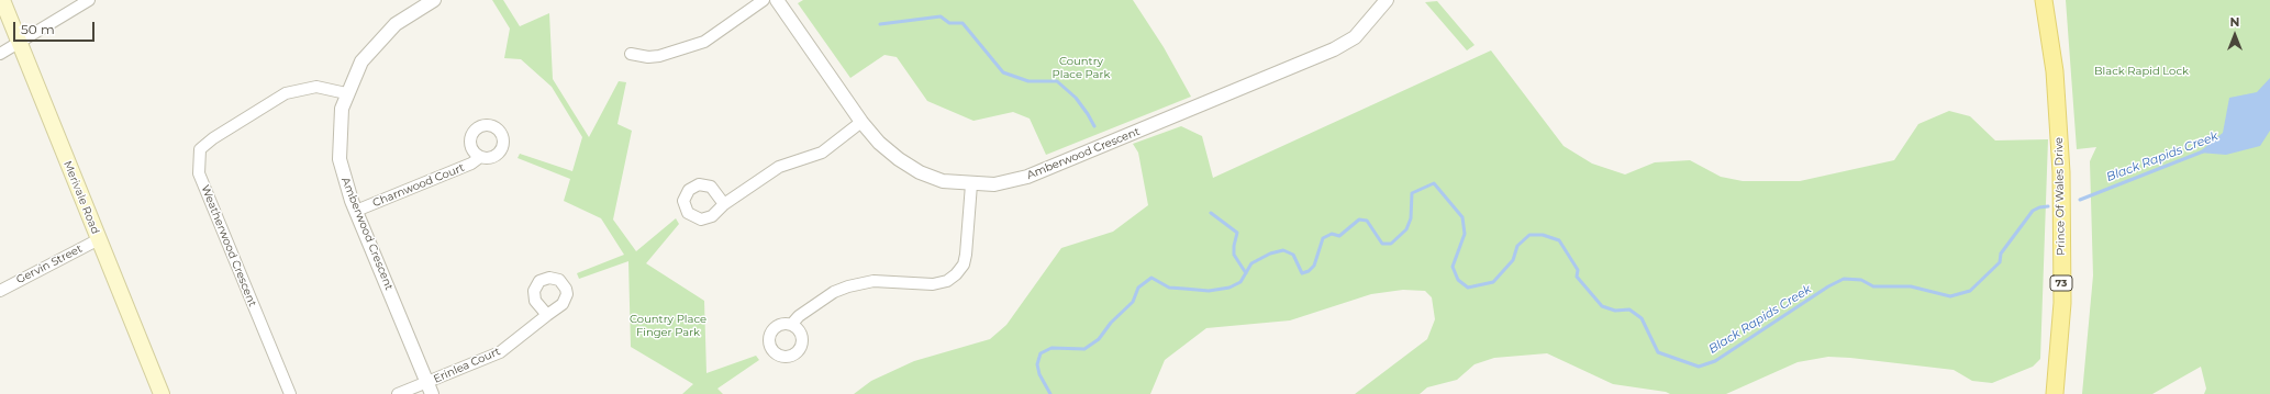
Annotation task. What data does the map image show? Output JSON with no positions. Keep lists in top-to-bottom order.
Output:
{
  "streets": {
    "main road": ["Prince Of Wales Drive", "Merivale Road", "73"],
    "street": [
      "Amberwood Crescent",
      "Charnwood Court",
      "Weatherwood Crescent",
      "Gervin Street",
      "Erinlea Court"
    ]
  },
  "crossings": [
    ["Amberwood Crescent", "Charnwood Court"],
    ["Amberwood Crescent", "Weatherwood Crescent"],
    ["Amberwood Crescent", "Erinlea Court"],
    ["Merivale Road", "Gervin Street"]
  ],
  "water": ["Black Rapids Creek"],
  "parks": ["Country Place Park", "Black Rapid Lock", "Country Place Finger Park"],
  "scale_bar": "50 m",
  "north": "top"
}
